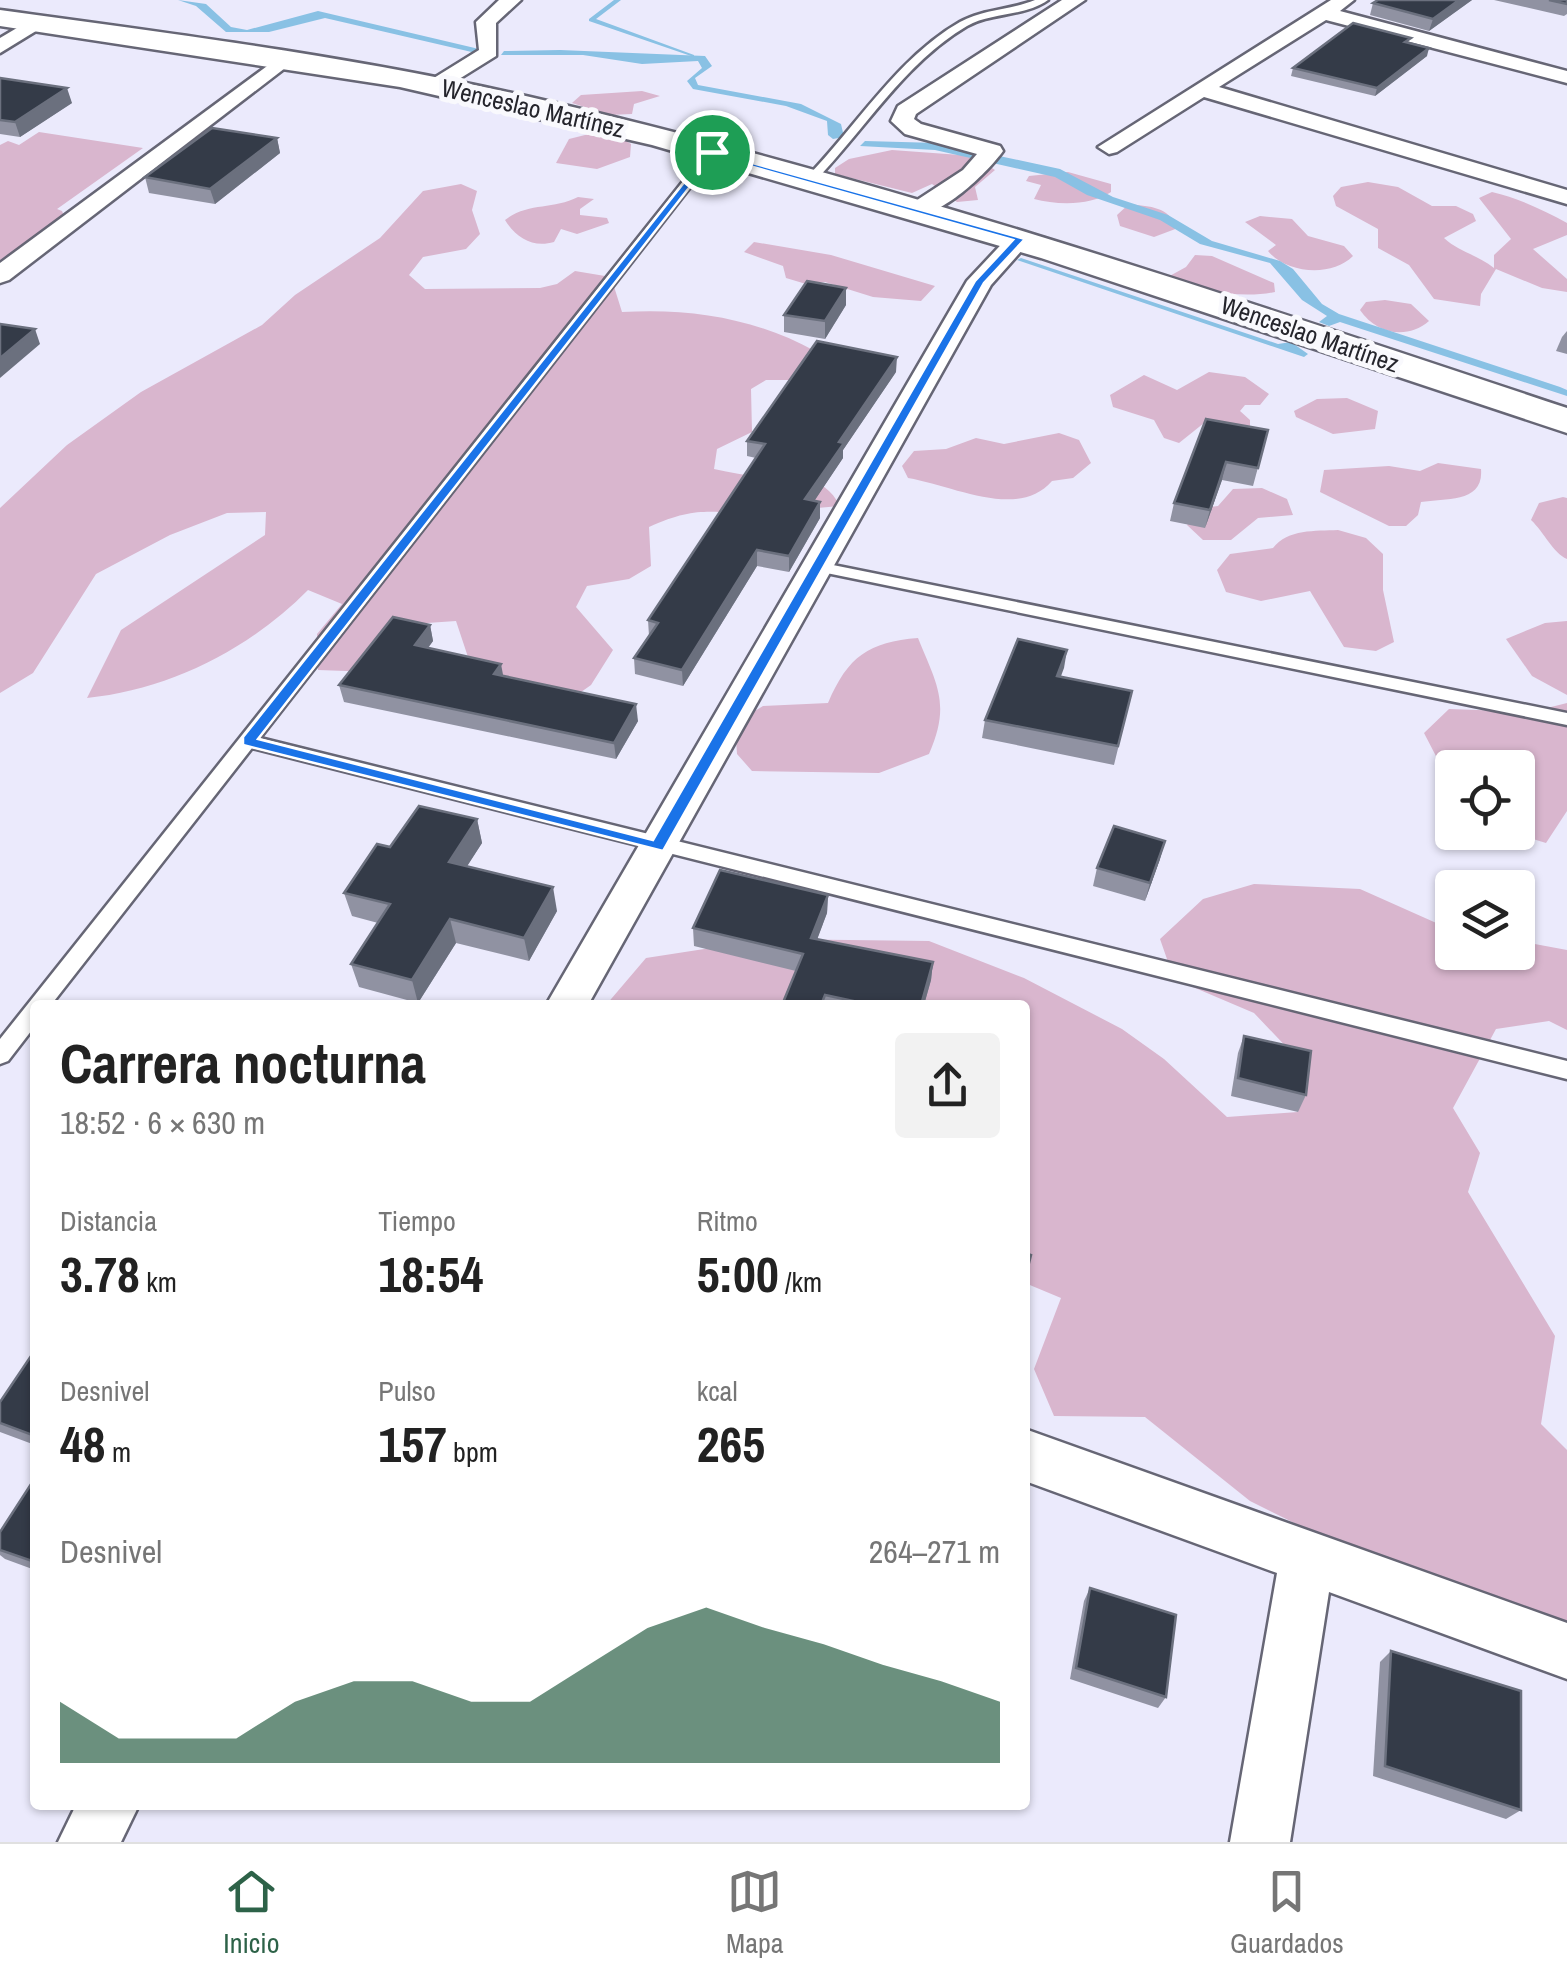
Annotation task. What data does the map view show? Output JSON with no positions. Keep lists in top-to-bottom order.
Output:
{
  "streets": {
    "main road": ["Wenceslao Martínez"]
  },
  "page": {
    "heading": ["Carrera nocturna", "18:52 · 6 × 630 m"],
    "stats": [
      ["Distancia", "3.78 km"],
      ["Tiempo", "18:54"],
      ["Ritmo", "5:00 /km"],
      ["Desnivel", "48 m"],
      ["Pulso", "157 bpm"],
      ["kcal", "265"]
    ],
    "chart": ["Desnivel", "264–271 m"],
    "tabs": ["Inicio", "Mapa", "Guardados"]
  }
}
